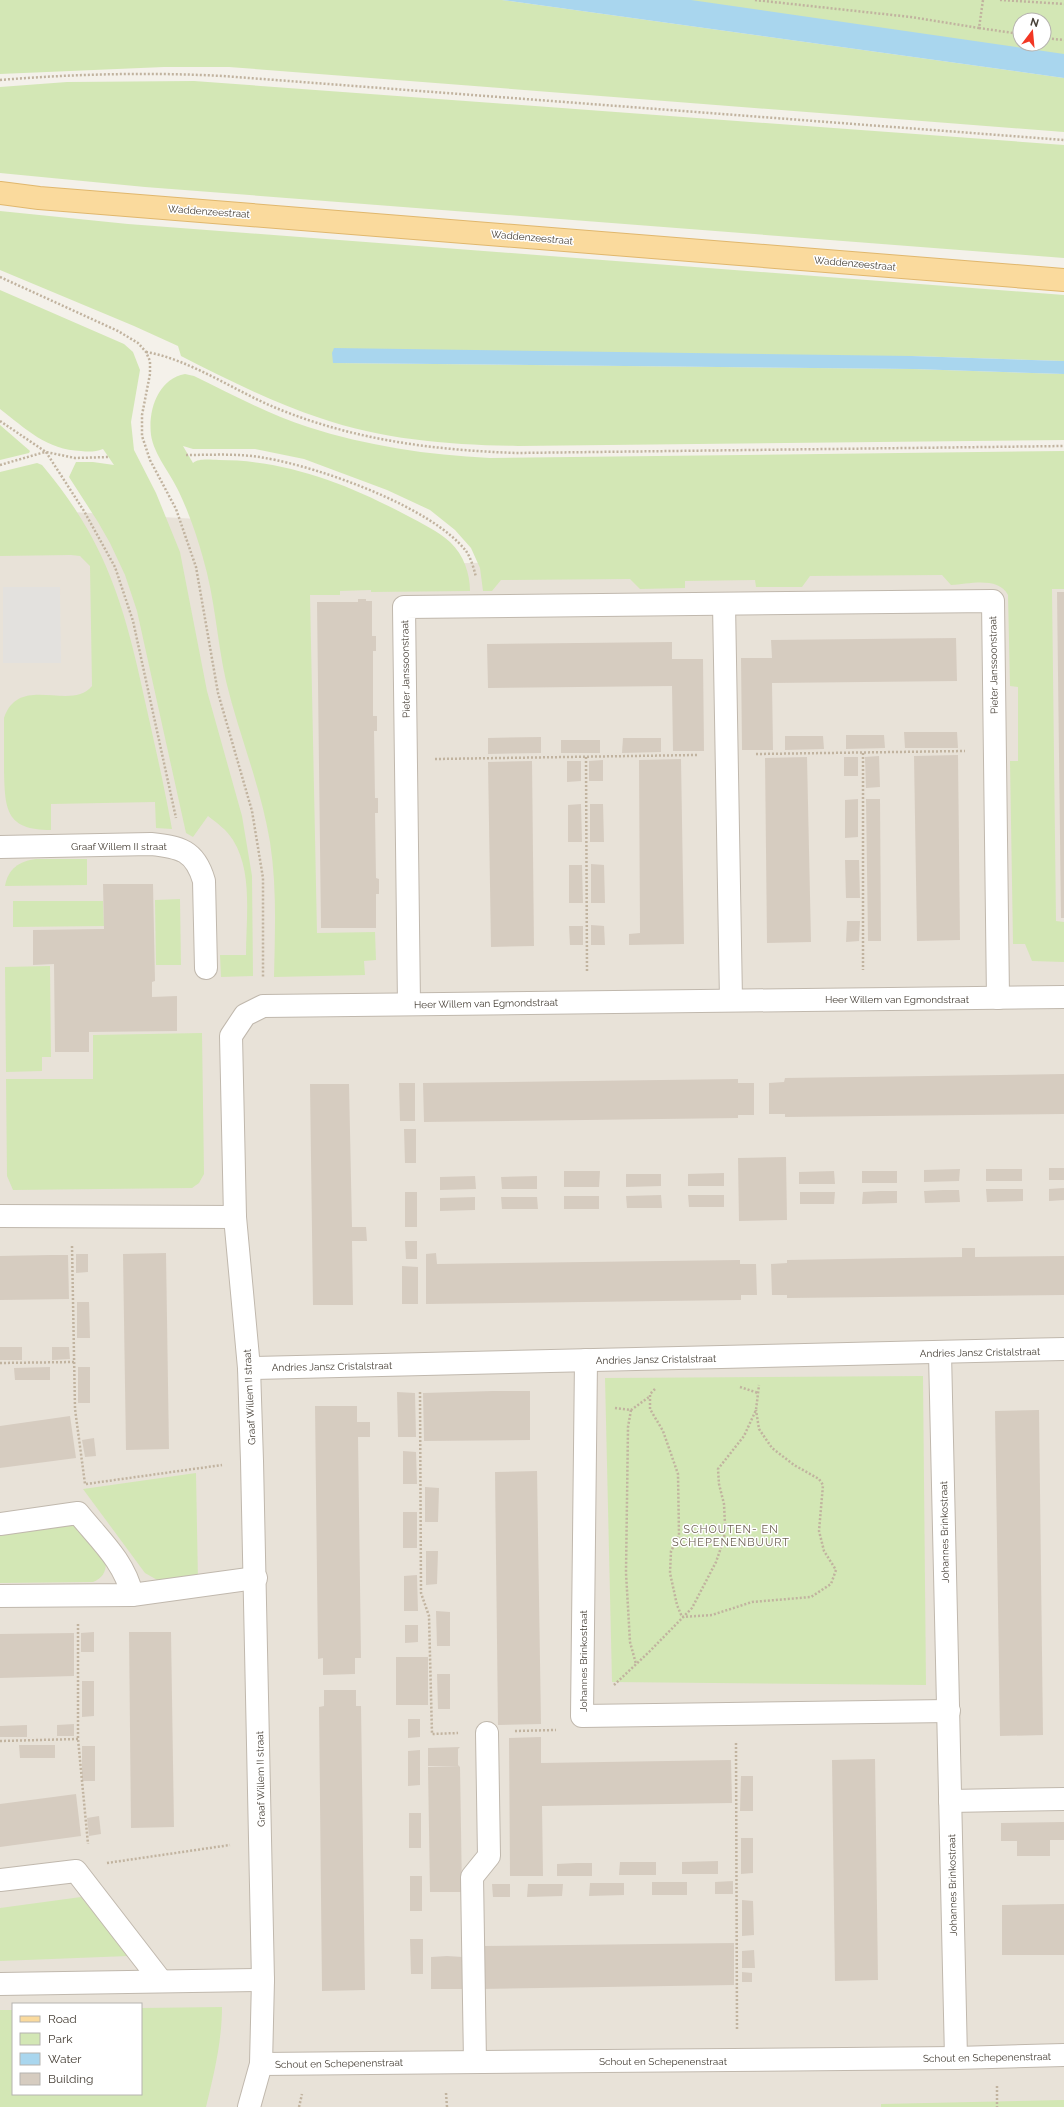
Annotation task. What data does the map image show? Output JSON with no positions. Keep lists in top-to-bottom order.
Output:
{
  "streets": {
    "main road": ["Waddenzeestraat"],
    "street": [
      "Pieter Janssoonstraat",
      "Graaf Willem II straat",
      "Heer Willem van Egmondstraat",
      "Andries Jansz Cristalstraat",
      "Johannes Brinkostraat",
      "Schout en Schepenenstraat"
    ]
  },
  "crossings": [
    ["Pieter Janssoonstraat", "Heer Willem van Egmondstraat"],
    ["Graaf Willem II straat", "Heer Willem van Egmondstraat"],
    ["Graaf Willem II straat", "Andries Jansz Cristalstraat"],
    ["Graaf Willem II straat", "Schout en Schepenenstraat"],
    ["Andries Jansz Cristalstraat", "Johannes Brinkostraat"],
    ["Johannes Brinkostraat", "Schout en Schepenenstraat"]
  ],
  "districts": ["SCHOUTEN- EN SCHEPENENBUURT"],
  "legend": [
    "Road",
    "Park",
    "Water",
    "Building"
  ],
  "north": "top"
}
